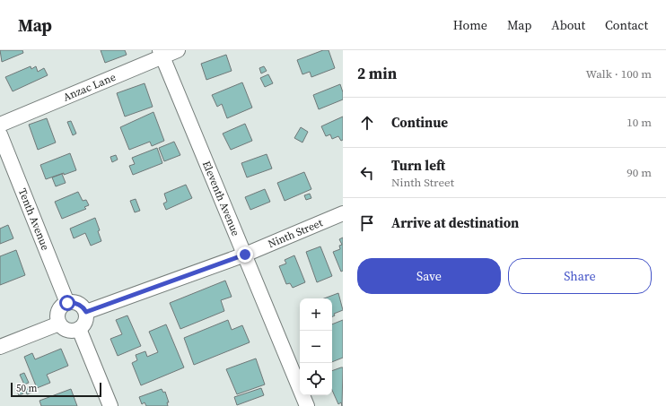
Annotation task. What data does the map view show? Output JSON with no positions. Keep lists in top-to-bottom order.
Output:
{
  "streets": {
    "street": [
      "Anzac Lane",
      "Eleventh Avenue",
      "Tenth Avenue",
      "Ninth Street"
    ]
  },
  "crossings": [
    ["Anzac Lane", "Eleventh Avenue"],
    ["Eleventh Avenue", "Ninth Street"],
    ["Tenth Avenue", "Ninth Street"]
  ],
  "scale_bar": "50 m",
  "page": {
    "header": "Map",
    "nav": [
      "Home",
      "Map",
      "About",
      "Contact"
    ],
    "heading": ["2 min", "Walk · 100 m"],
    "list": [
      ["Continue", "10 m"],
      ["Turn left", "Ninth Street", "90 m"],
      "Arrive at destination"
    ],
    "buttons": ["Save", "Share"],
    "map_buttons": ["+", "−"],
    "scale": "50 m"
  }
}
